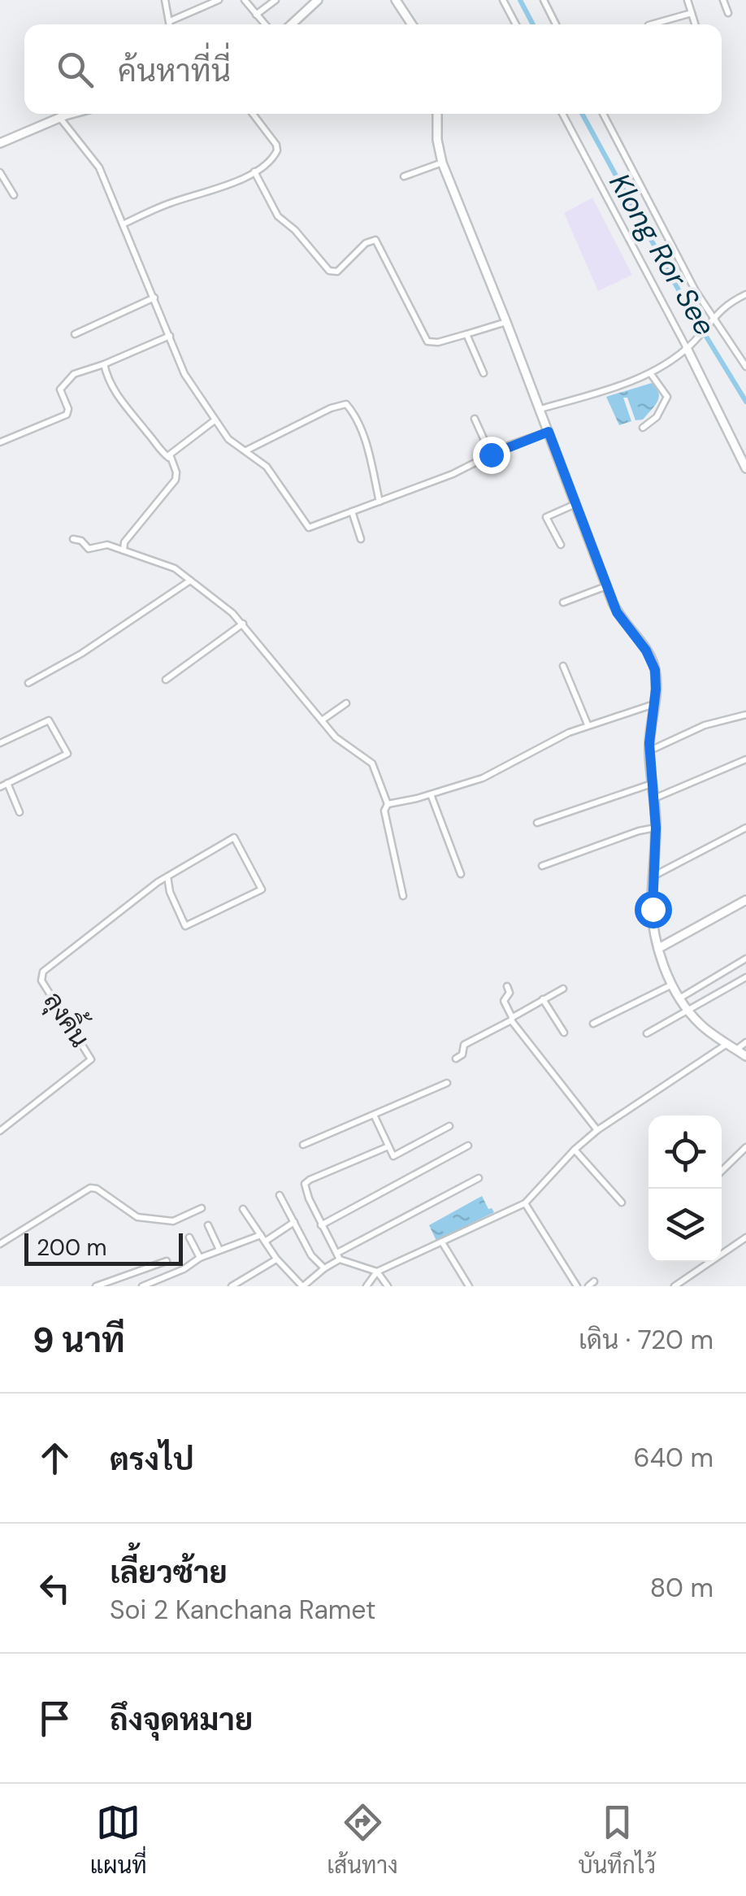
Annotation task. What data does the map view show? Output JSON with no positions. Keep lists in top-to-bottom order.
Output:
{
  "streets": {
    "street": ["ลุงคิ้น"]
  },
  "water": ["Klong Ror See"],
  "scale_bar": "200 m",
  "page": {
    "search": "ค้นหาที่นี่",
    "scale": "200 m",
    "heading": ["9 นาที", "เดิน · 720 m"],
    "list": [
      ["ตรงไป", "640 m"],
      ["เลี้ยวซ้าย", "Soi 2 Kanchana Ramet", "80 m"],
      "ถึงจุดหมาย"
    ],
    "nav": ["แผนที่", "เส้นทาง", "บันทึกไว้"]
  }
}
